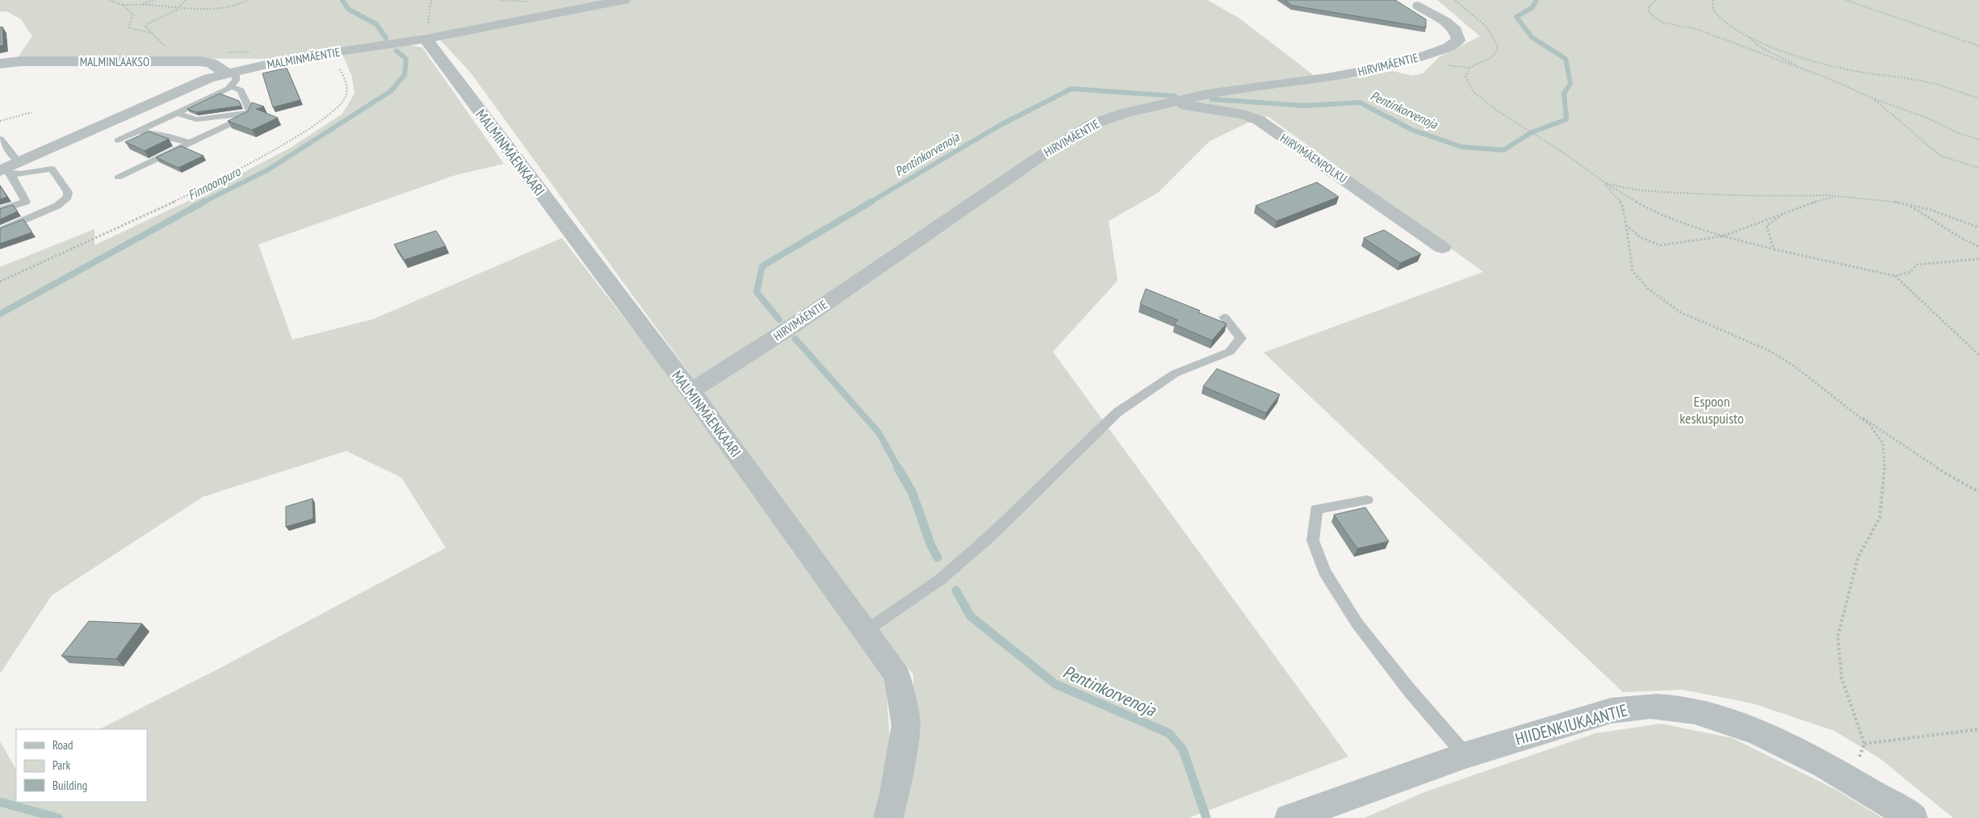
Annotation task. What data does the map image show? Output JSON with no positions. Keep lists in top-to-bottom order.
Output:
{
  "streets": {
    "street": [
      "MALMINMÄENTIE",
      "MALMINLAAKSO",
      "HIRVIMÄENTIE",
      "MALMINMÄENKAARI",
      "HIRVIMÄENPOLKU",
      "HIIDENKIUKAANTIE"
    ]
  },
  "crossings": [
    ["MALMINMÄENTIE", "MALMINLAAKSO"],
    ["MALMINMÄENTIE", "MALMINMÄENKAARI"],
    ["HIRVIMÄENTIE", "MALMINMÄENKAARI"],
    ["HIRVIMÄENTIE", "HIRVIMÄENPOLKU"]
  ],
  "water": ["Pentinkorvenoja", "Finnoonpuro"],
  "parks": ["Espoon keskuspuisto"],
  "legend": ["Road", "Park", "Building"]
}
